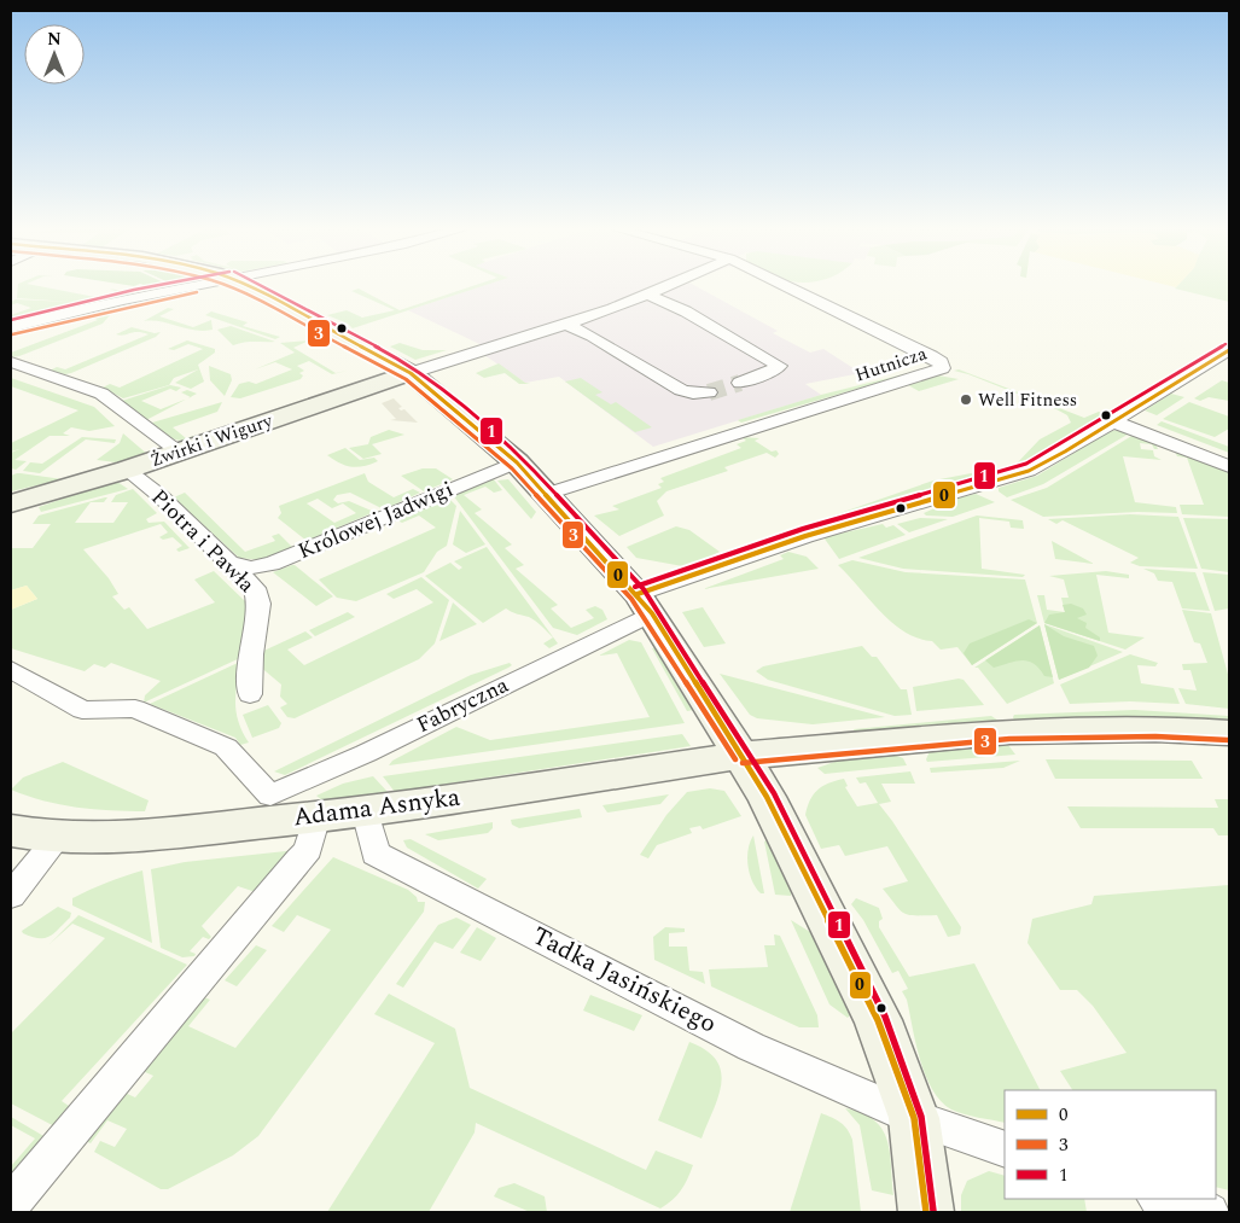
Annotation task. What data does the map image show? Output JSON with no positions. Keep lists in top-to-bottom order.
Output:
{
  "streets": {
    "street": [
      "Hutnicza",
      "Żwirki i Wigury",
      "Królowej Jadwigi",
      "Piotra i Pawła",
      "Fabryczna",
      "Adama Asnyka",
      "Tadka Jasińskiego"
    ]
  },
  "crossings": [
    ["Żwirki i Wigury", "Piotra i Pawła"],
    ["Królowej Jadwigi", "Piotra i Pawła"],
    ["Fabryczna", "Adama Asnyka"],
    ["Adama Asnyka", "Tadka Jasińskiego"]
  ],
  "places": ["Well Fitness"],
  "lines": ["transit line 0", "transit line 3", "transit line 1"],
  "legend": ["0", "3", "1"],
  "north": "top"
}
